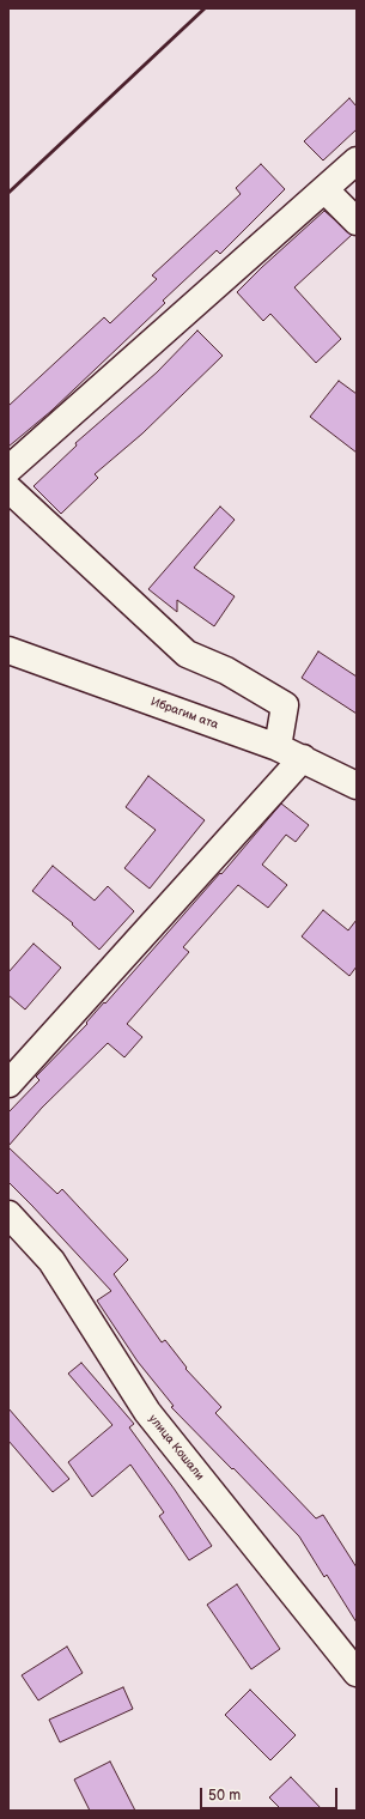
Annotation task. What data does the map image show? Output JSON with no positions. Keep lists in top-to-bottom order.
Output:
{
  "streets": {
    "street": ["Ибрагим ата", "улица Кошали"]
  },
  "scale_bar": "50 m"
}
